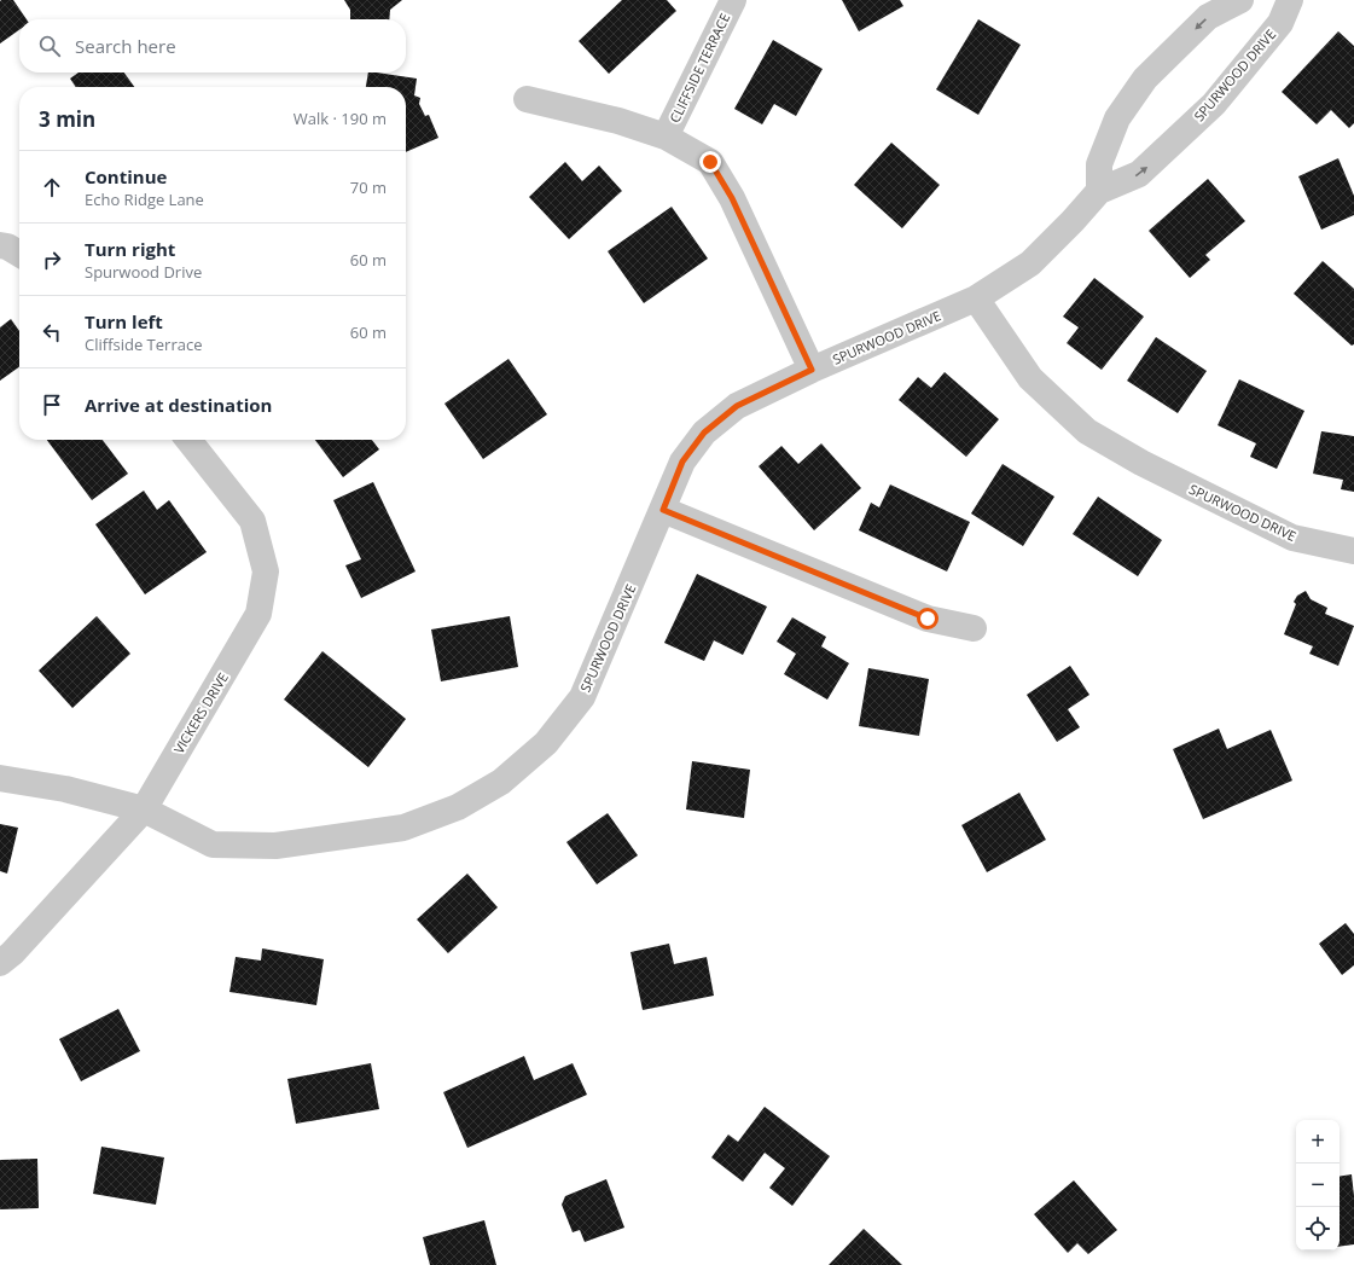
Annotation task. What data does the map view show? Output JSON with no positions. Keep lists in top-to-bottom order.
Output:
{
  "streets": {
    "street": ["CLIFFSIDE TERRACE", "SPURWOOD DRIVE", "VICKERS DRIVE"]
  },
  "crossings": [
    ["CLIFFSIDE TERRACE", "SPURWOOD DRIVE"],
    ["SPURWOOD DRIVE", "VICKERS DRIVE"]
  ],
  "page": {
    "search": "Search here",
    "heading": ["3 min", "Walk · 190 m"],
    "list": [
      ["Continue", "Echo Ridge Lane", "70 m"],
      ["Turn right", "Spurwood Drive", "60 m"],
      ["Turn left", "Cliffside Terrace", "60 m"],
      "Arrive at destination"
    ],
    "map_buttons": ["+", "−"]
  }
}
